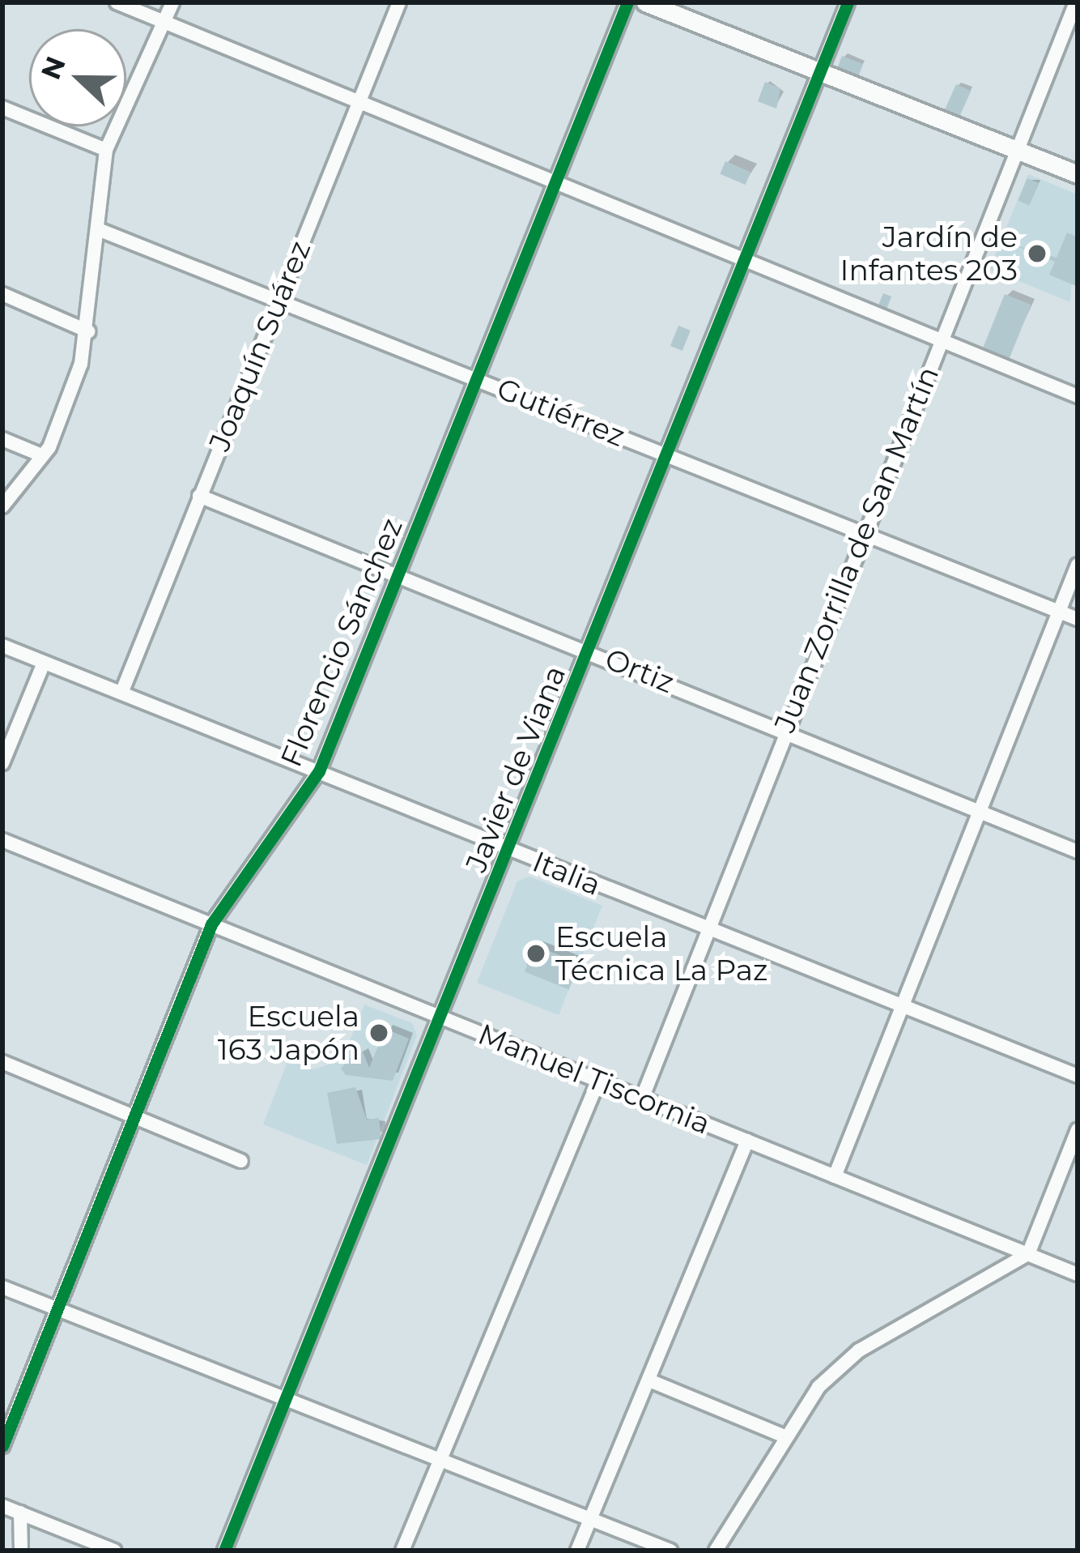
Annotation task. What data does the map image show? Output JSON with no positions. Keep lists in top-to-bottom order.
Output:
{
  "streets": {
    "street": [
      "Joaquín Suárez",
      "Gutiérrez",
      "Juan Zorrilla de San Martín",
      "Florencio Sánchez",
      "Ortiz",
      "Javier de Viana",
      "Italia",
      "Manuel Tiscornia"
    ]
  },
  "crossings": [
    ["Joaquín Suárez", "Gutiérrez"],
    ["Joaquín Suárez", "Ortiz"],
    ["Joaquín Suárez", "Italia"],
    ["Gutiérrez", "Juan Zorrilla de San Martín"],
    ["Gutiérrez", "Florencio Sánchez"],
    ["Gutiérrez", "Javier de Viana"],
    ["Juan Zorrilla de San Martín", "Ortiz"],
    ["Juan Zorrilla de San Martín", "Italia"],
    ["Juan Zorrilla de San Martín", "Manuel Tiscornia"],
    ["Florencio Sánchez", "Ortiz"],
    ["Florencio Sánchez", "Italia"],
    ["Florencio Sánchez", "Manuel Tiscornia"],
    ["Ortiz", "Javier de Viana"],
    ["Javier de Viana", "Italia"],
    ["Javier de Viana", "Manuel Tiscornia"]
  ],
  "places": ["Jardín de Infantes 203", "Escuela Técnica La Paz", "Escuela 163 Japón"],
  "north": "left"
}
